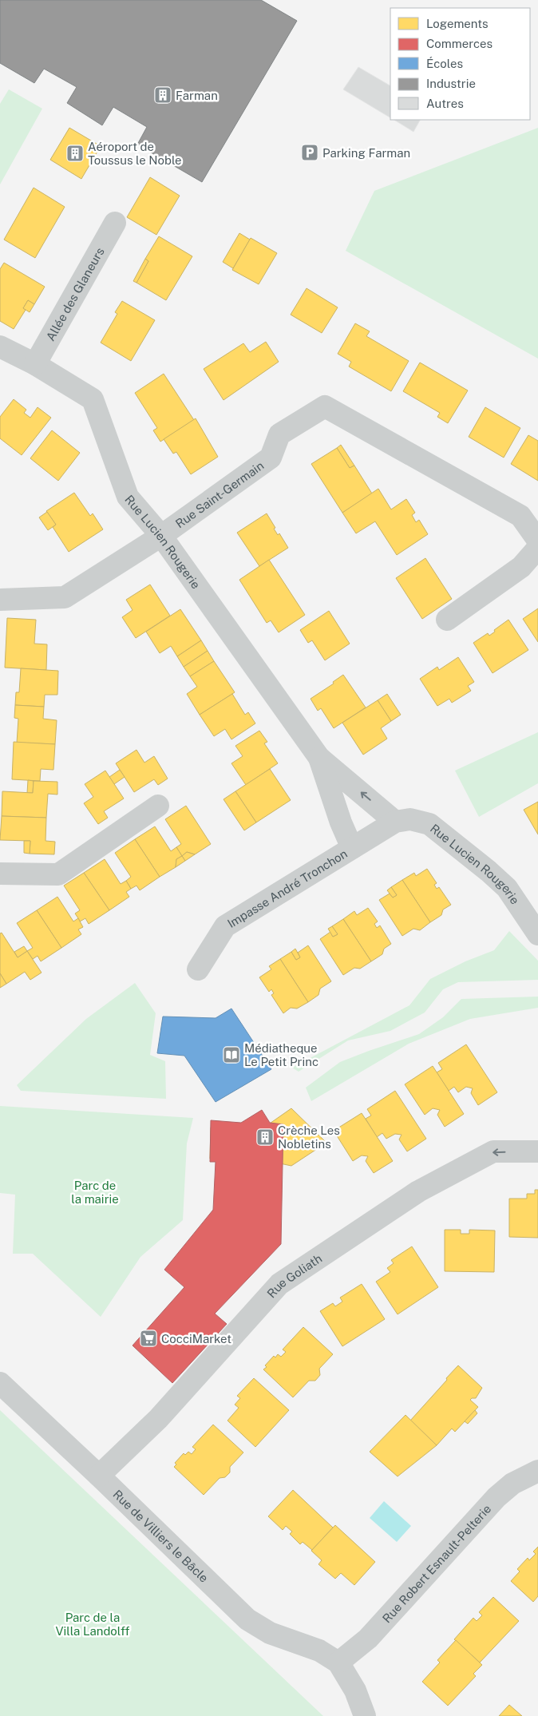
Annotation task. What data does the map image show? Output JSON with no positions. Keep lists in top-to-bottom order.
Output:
{
  "streets": {
    "street": [
      "Allée des Glaneurs",
      "Rue Saint-Germain",
      "Rue Lucien Rougerie",
      "Impasse André Tronchon",
      "Rue Goliath",
      "Rue de Villiers le Bâcle",
      "Rue Robert Esnault-Pelterie"
    ]
  },
  "crossings": [
    ["Allée des Glaneurs", "Rue Lucien Rougerie"],
    ["Rue Saint-Germain", "Rue Lucien Rougerie"],
    ["Rue Lucien Rougerie", "Impasse André Tronchon"],
    ["Rue Goliath", "Rue de Villiers le Bâcle"],
    ["Rue de Villiers le Bâcle", "Rue Robert Esnault-Pelterie"]
  ],
  "one_way": ["Rue Goliath"],
  "parks": ["Parc de la mairie", "Parc de la Villa Landolff"],
  "places": {
    "building": ["Farman", "Aéroport de Toussus le Noble", "Crèche Les Nobletins"],
    "parking": ["Parking Farman"],
    "library": ["Médiatheque Le Petit Princ"],
    "supermarket": ["CocciMarket"]
  },
  "legend": [
    "Logements",
    "Commerces",
    "Écoles",
    "Industrie",
    "Autres"
  ]
}
